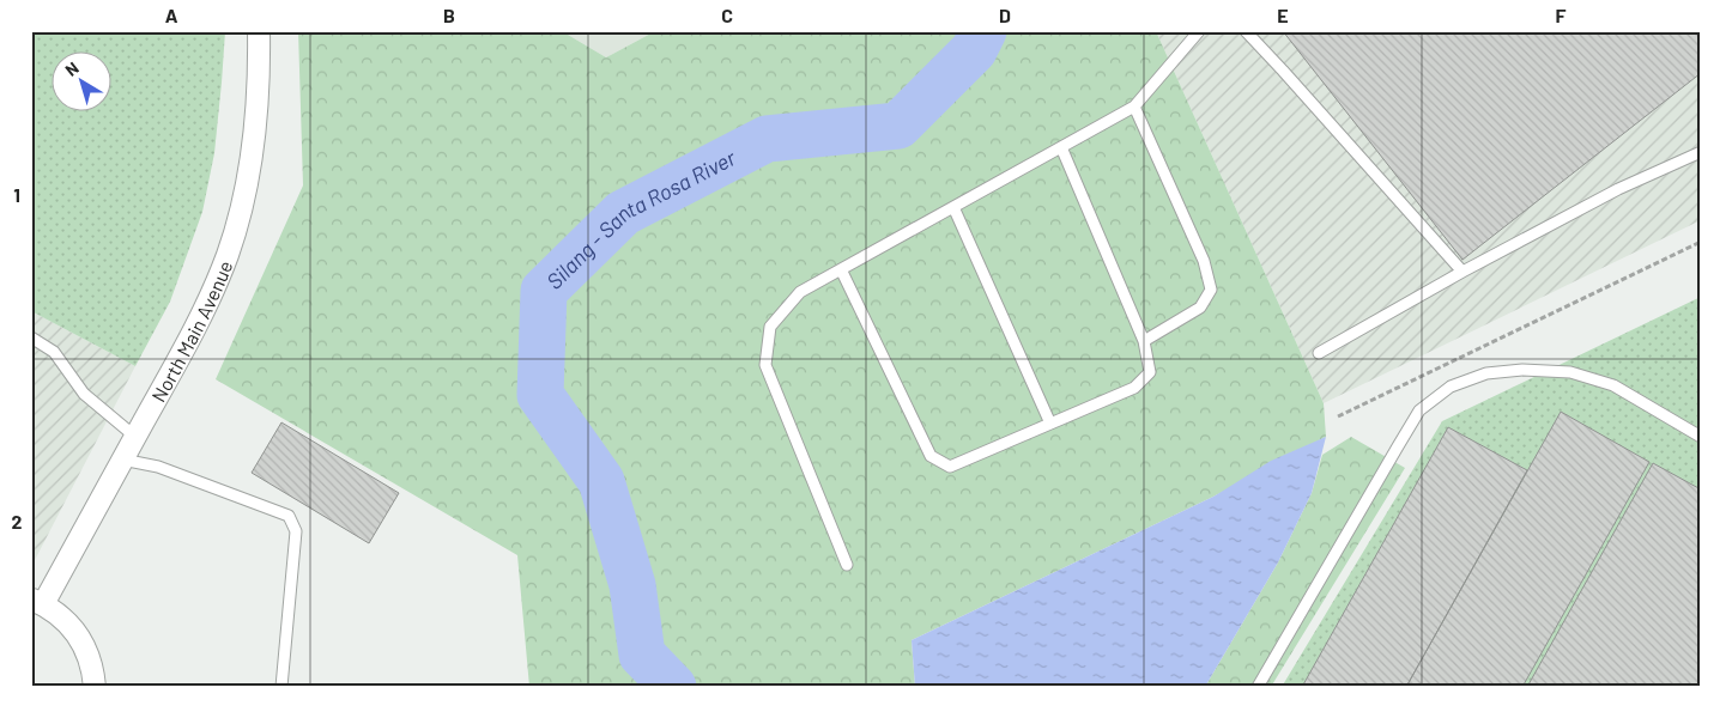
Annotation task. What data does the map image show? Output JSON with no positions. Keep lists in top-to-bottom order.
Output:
{
  "streets": {
    "street": ["North Main Avenue"]
  },
  "water": ["Silang - Santa Rosa River"],
  "north": "top left",
  "grid": {
    "columns": [
      "A",
      "B",
      "C",
      "D",
      "E",
      "F"
    ],
    "rows": ["1", "2"]
  }
}
